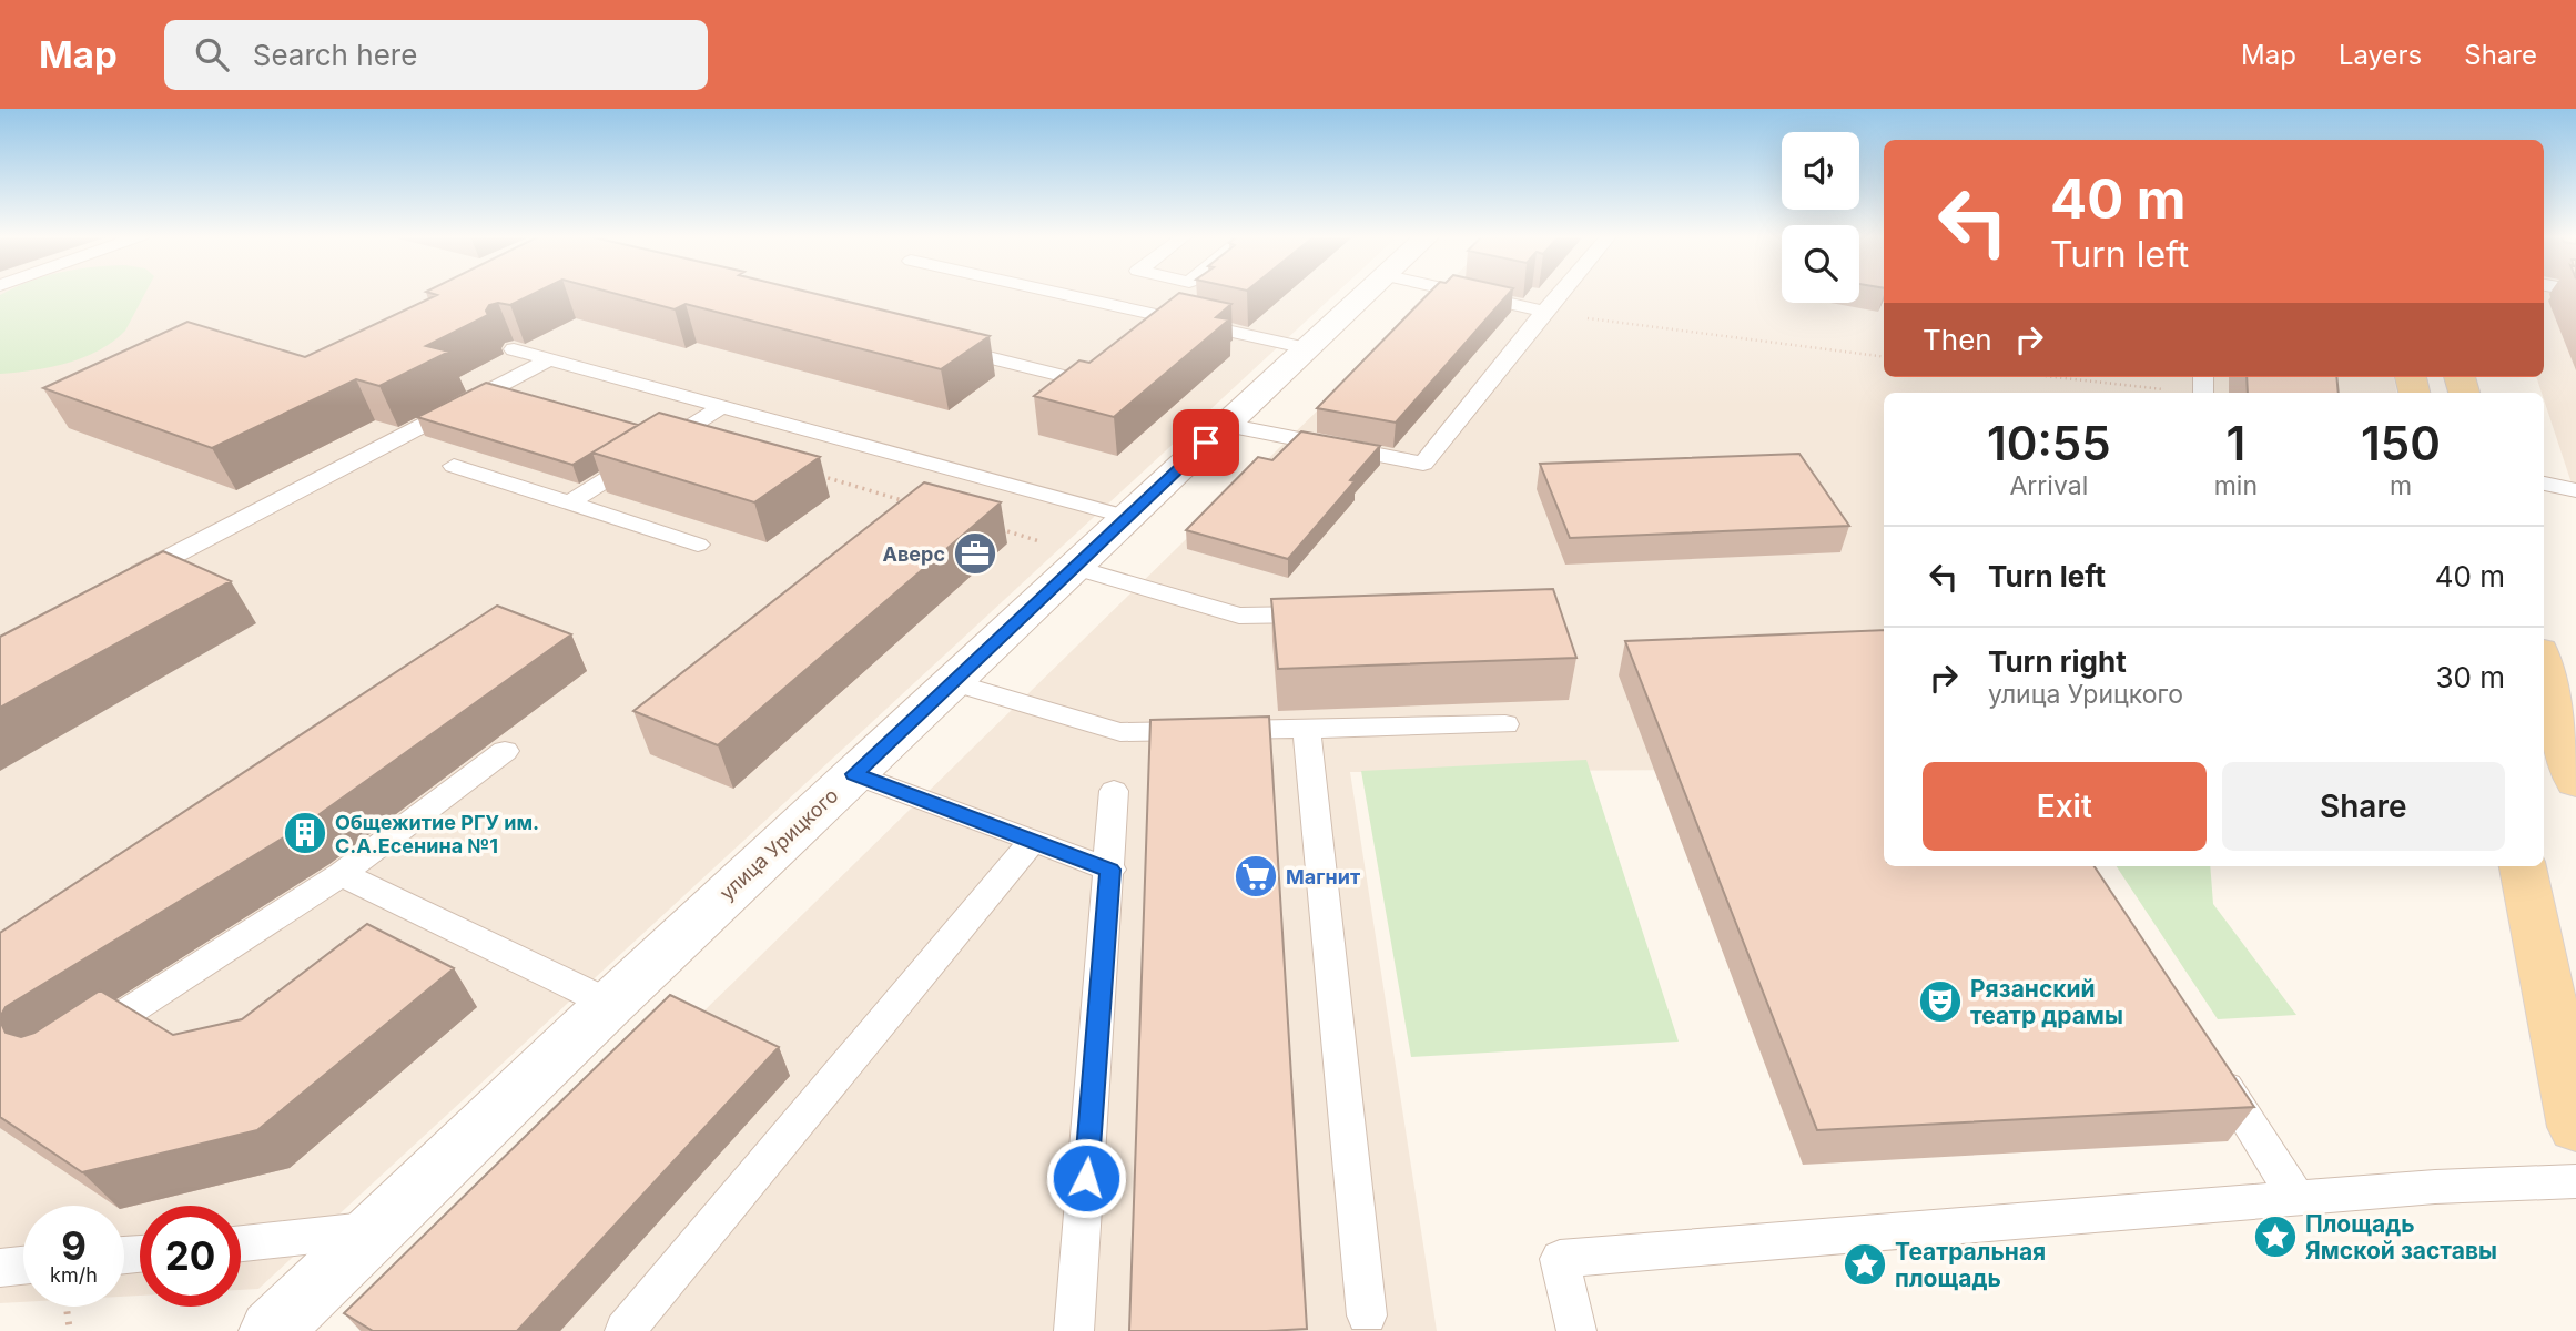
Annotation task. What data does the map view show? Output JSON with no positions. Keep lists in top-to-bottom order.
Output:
{
  "streets": {
    "street": ["улица Урицкого"]
  },
  "places": {
    "office": ["Аверс"],
    "building": ["Общежитие РГУ им. С.А.Есенина №1"],
    "supermarket": ["Магнит"],
    "theatre": ["Рязанский театр драмы"],
    "place": ["Площадь Ямской заставы", "Театральная площадь"]
  },
  "page": {
    "header": "Map",
    "search": "Search here",
    "nav": ["Map", "Layers", "Share"],
    "turn": ["40 m", "Turn left"],
    "then": "Then",
    "eta": [
      "10:55",
      "Arrival",
      "1",
      "min",
      "150",
      "m"
    ],
    "list": [
      {
        "name": "Turn left",
        "value": "40 m"
      },
      {
        "name": "Turn right",
        "note": "улица Урицкого",
        "value": "30 m"
      }
    ],
    "buttons": ["Exit", "Share"],
    "speed": "9 km/h",
    "limit": "20"
  }
}
